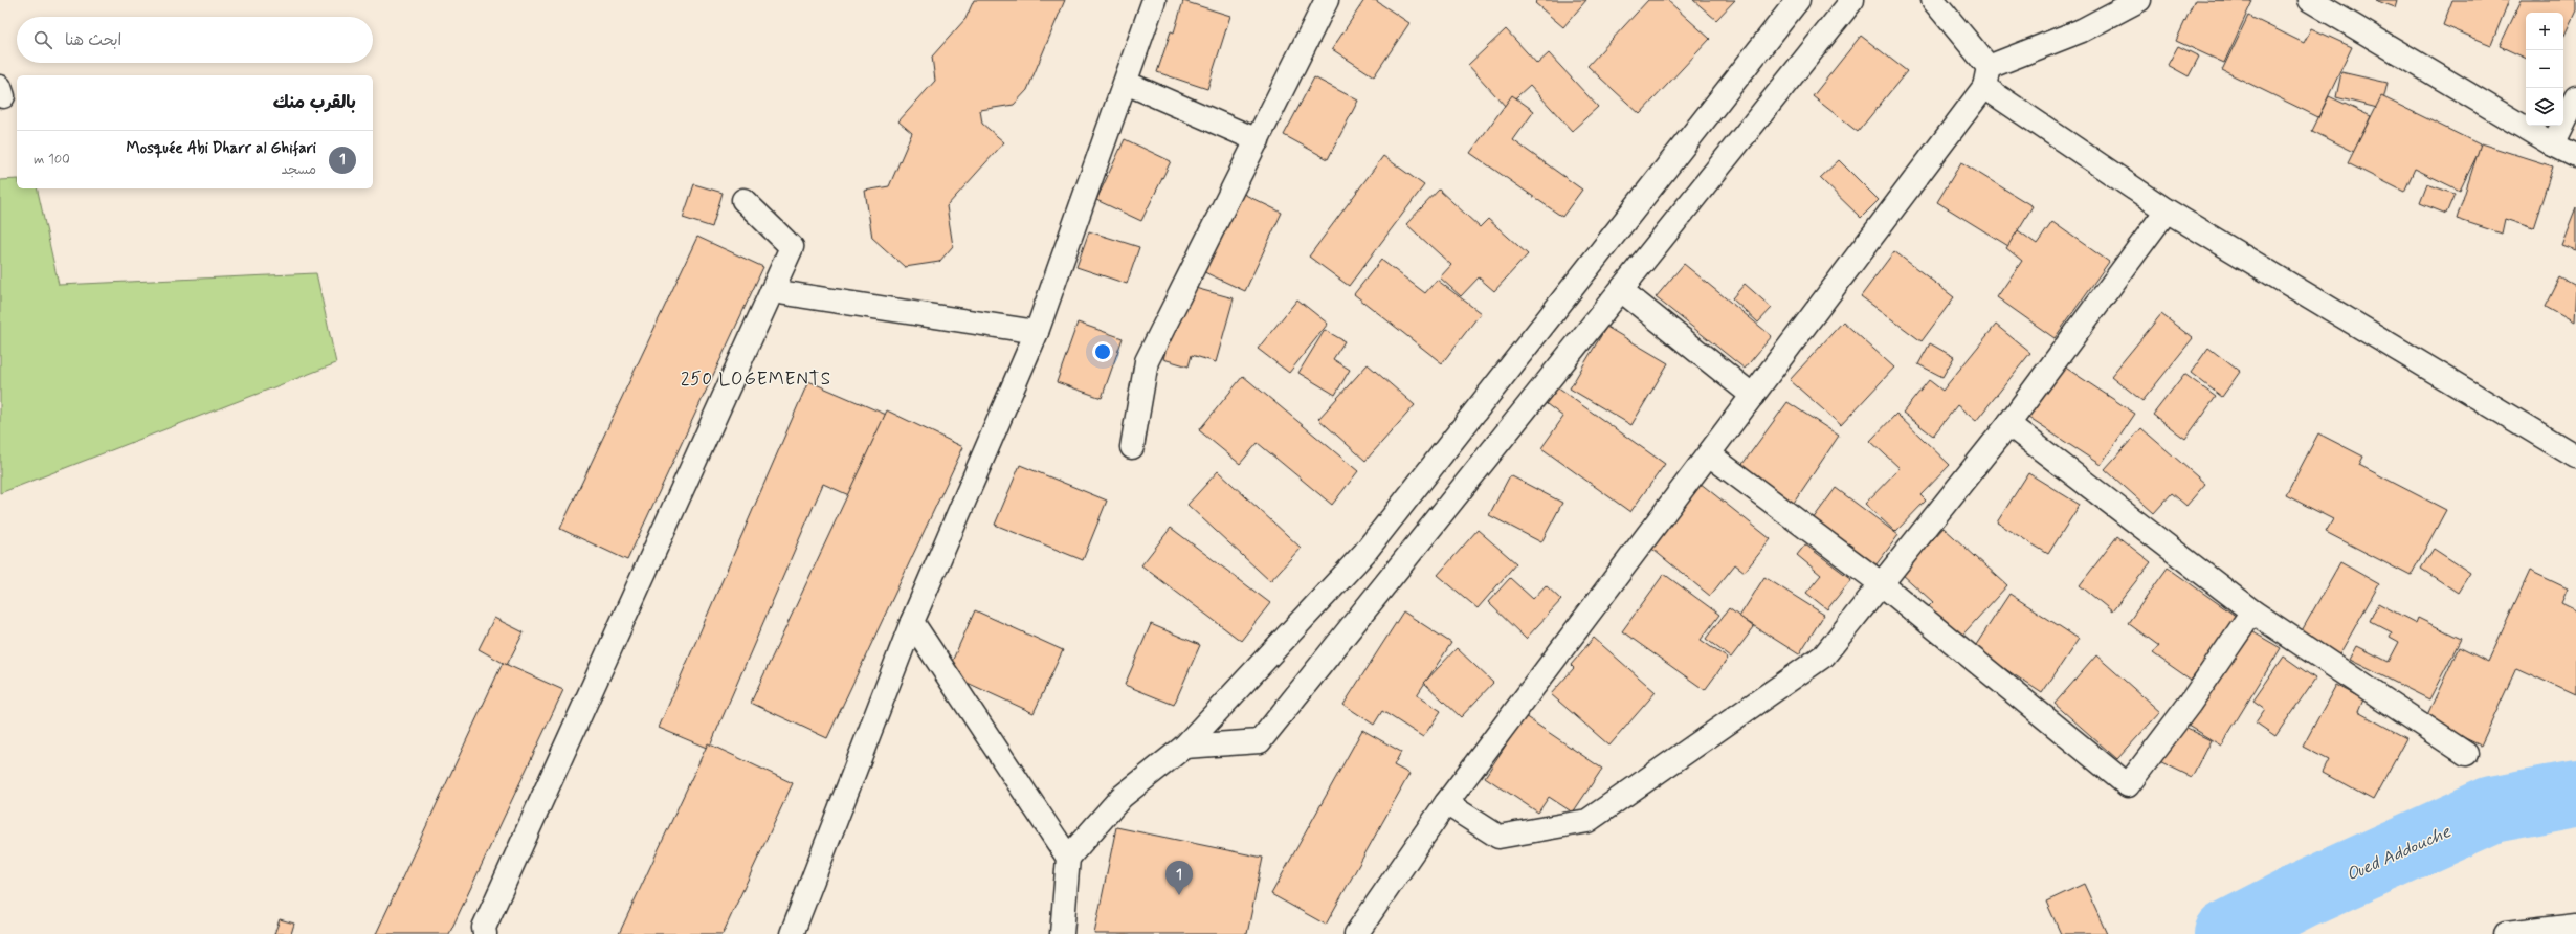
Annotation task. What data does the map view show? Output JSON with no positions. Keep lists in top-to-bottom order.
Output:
{
  "districts": ["250 LOGEMENTS"],
  "water": ["Oued Addouche"],
  "page": {
    "map_buttons": ["+", "−"],
    "search": "ابحث هنا",
    "heading": "بالقرب منك",
    "list": [
      {
        "mark": "1",
        "name": "Mosquée Abi Dharr al Ghifari",
        "note": "مسجد",
        "value": "100 m"
      }
    ],
    "pins": "1"
  }
}
